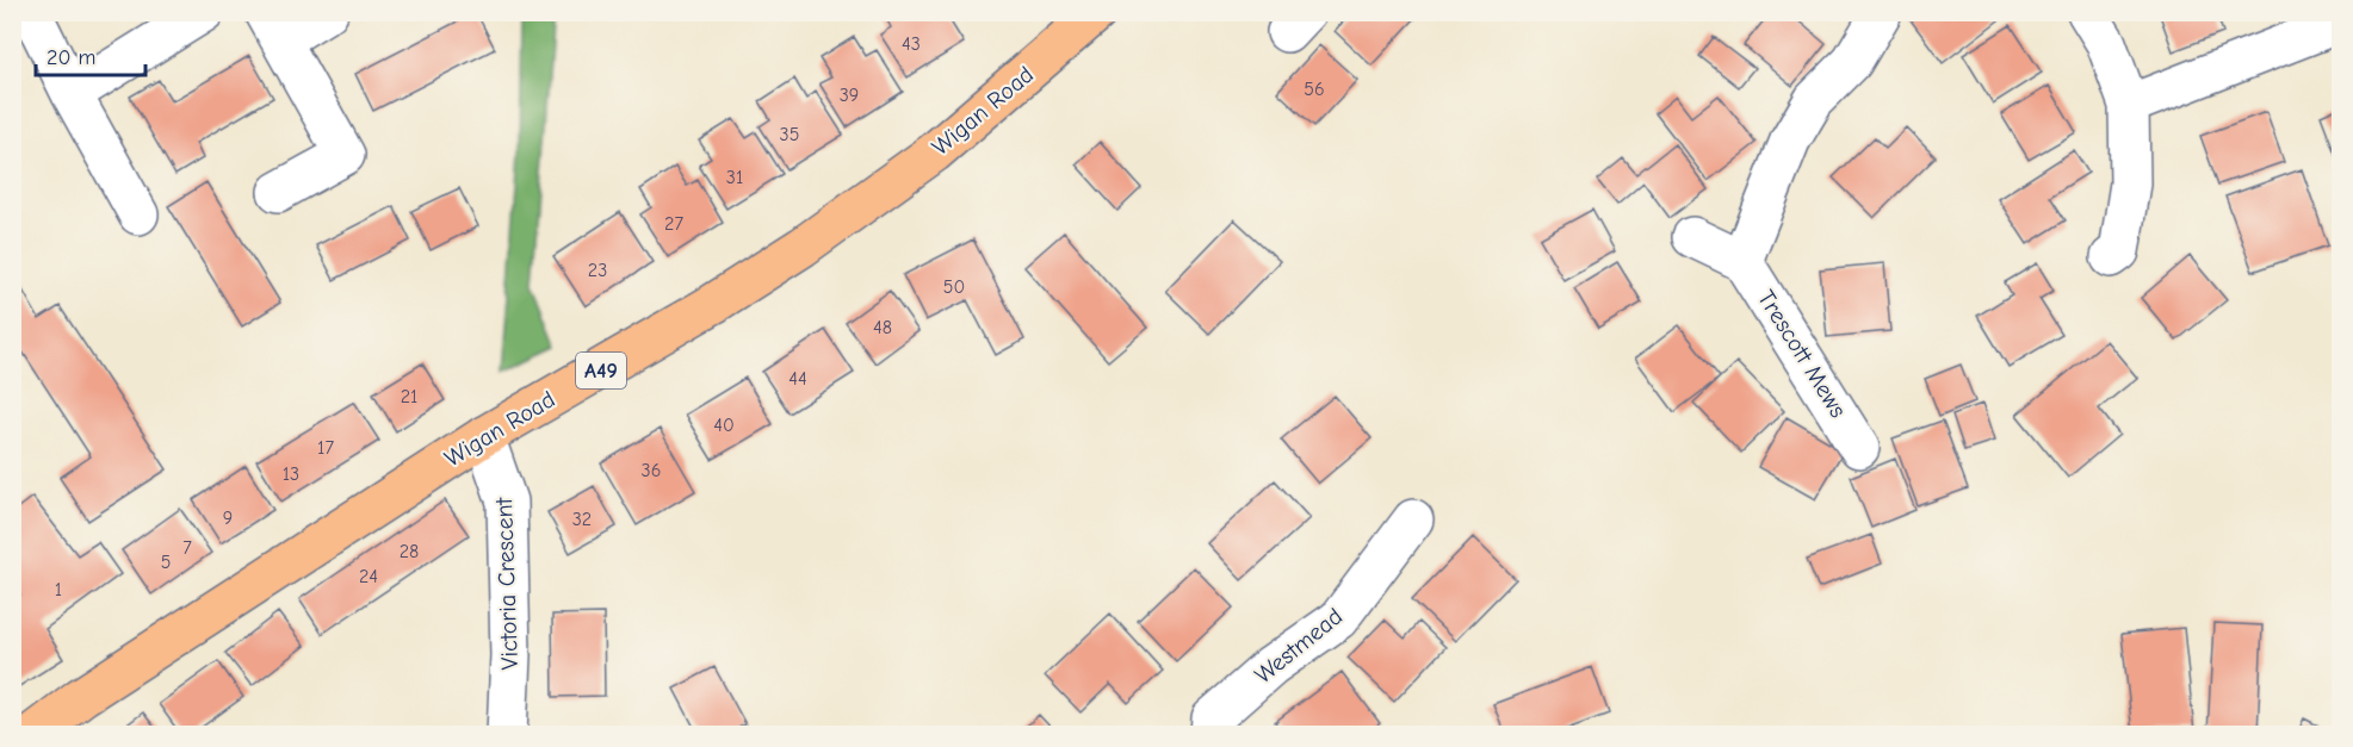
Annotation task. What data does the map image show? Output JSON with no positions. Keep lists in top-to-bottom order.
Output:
{
  "streets": {
    "highway": ["Wigan Road", "A49"],
    "street": ["Trescott Mews", "Victoria Crescent", "Westmead"]
  },
  "crossings": [
    ["Wigan Road", "Victoria Crescent"]
  ],
  "house_numbers": [
    "43",
    "56",
    "39",
    "35",
    "31",
    "27",
    "23",
    "50",
    "48",
    "44",
    "21",
    "40",
    "17",
    "36",
    "13",
    "9",
    "32",
    "7",
    "28",
    "5",
    "24",
    "1"
  ],
  "scale_bar": "20 m"
}
